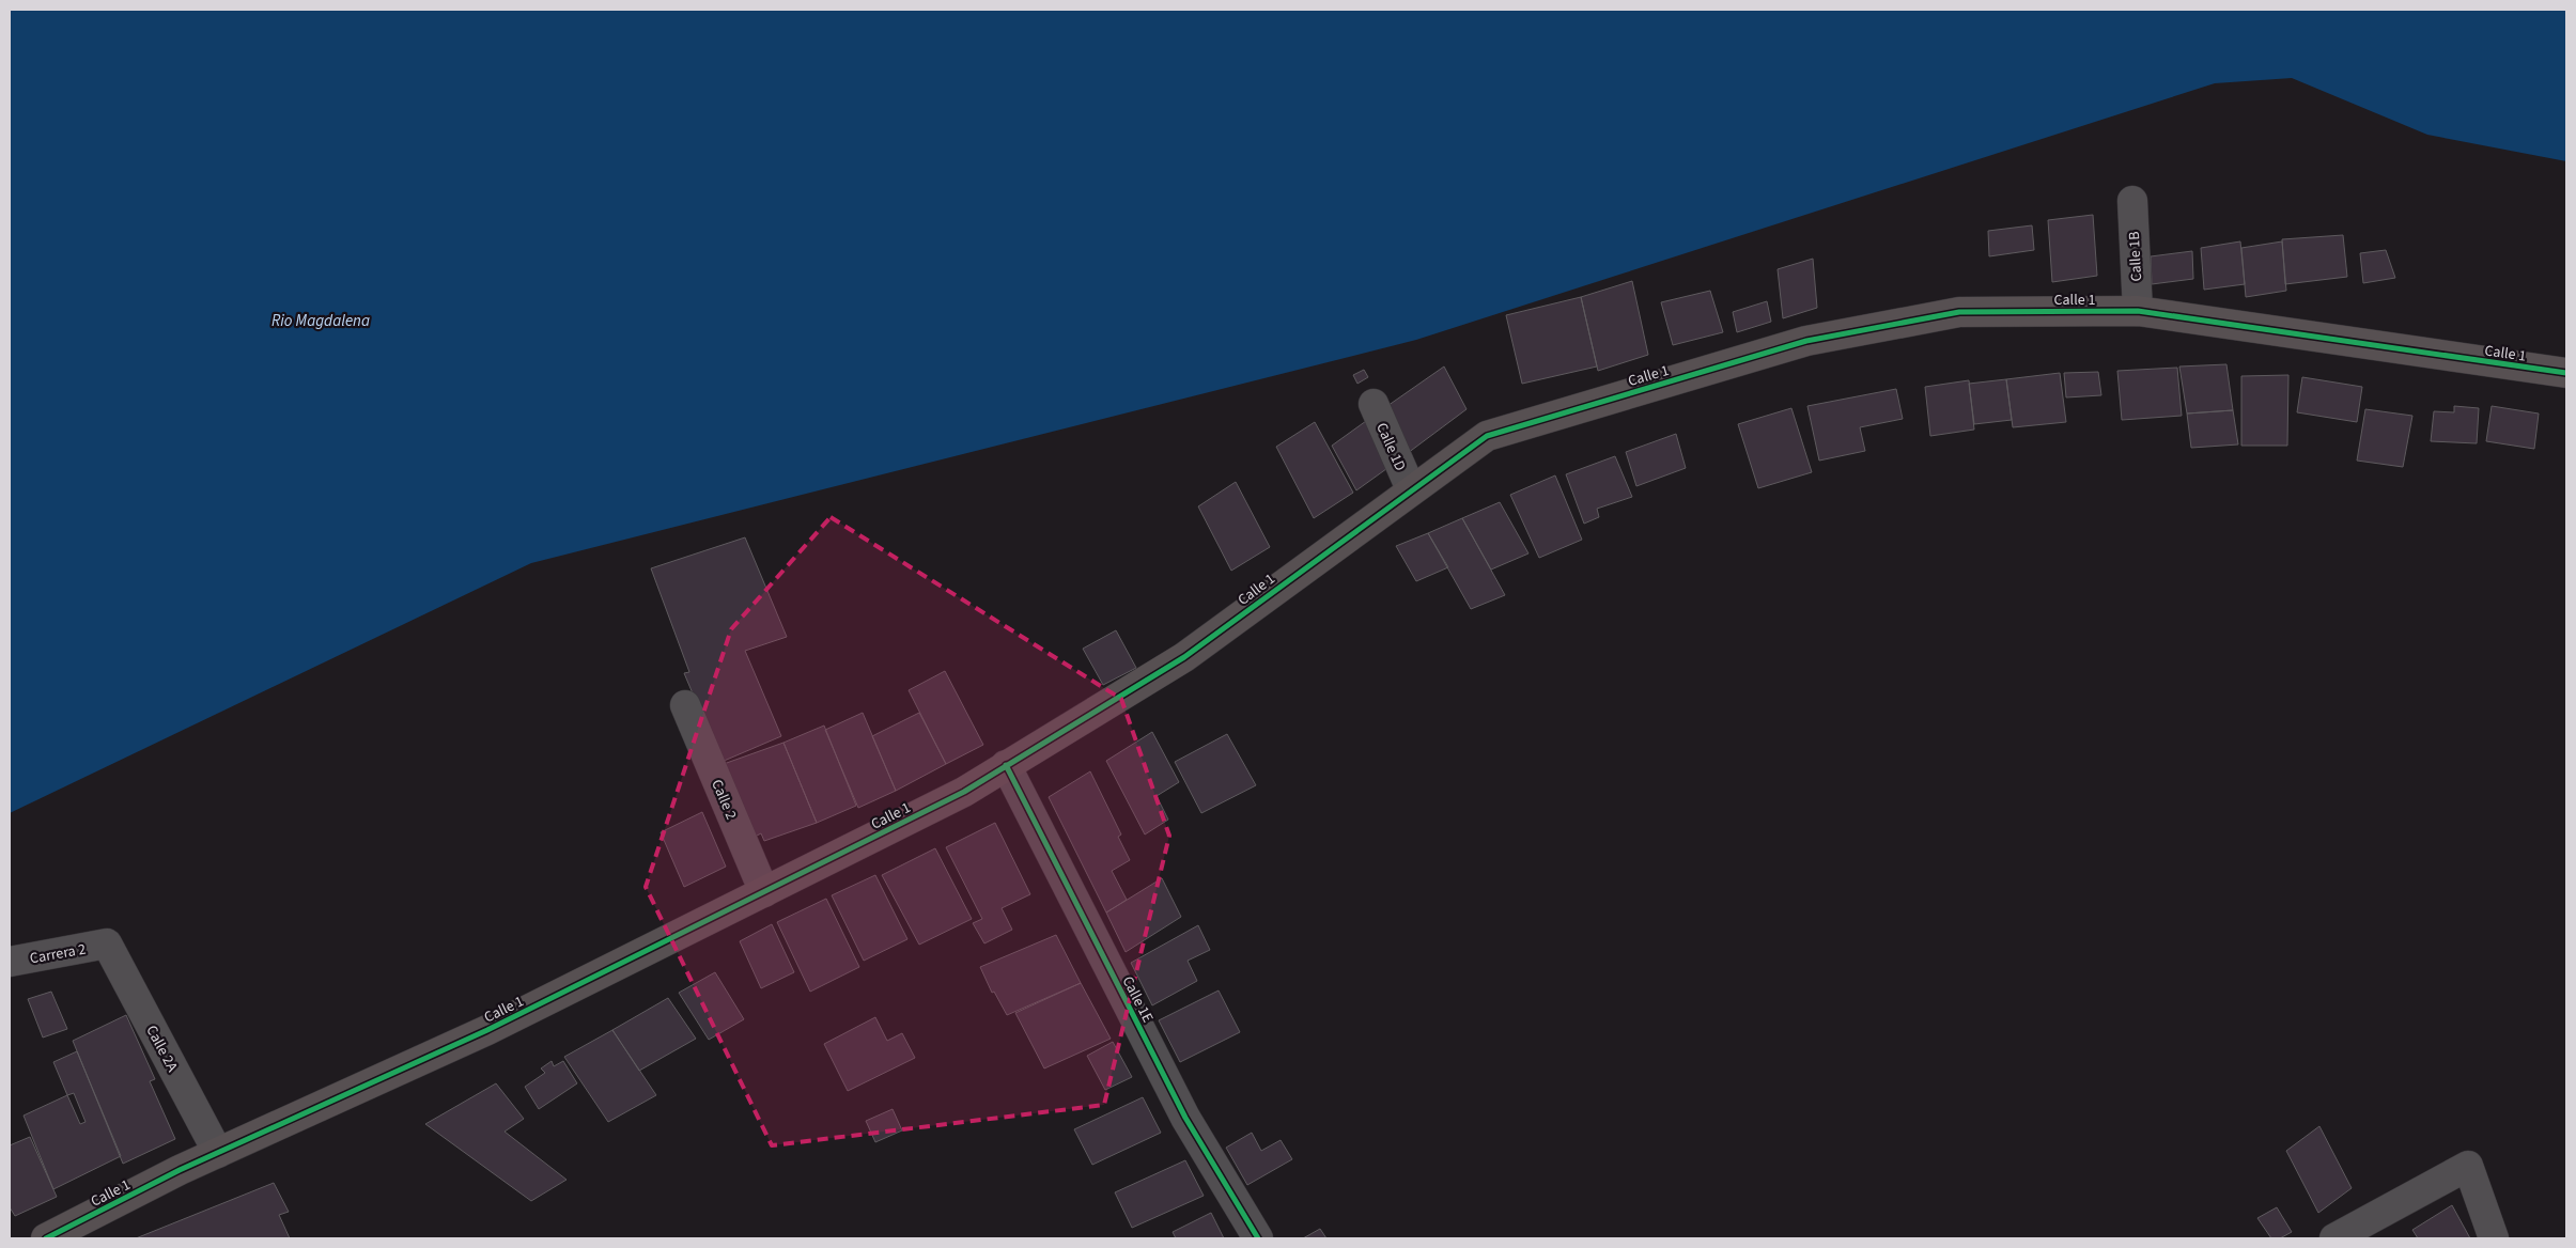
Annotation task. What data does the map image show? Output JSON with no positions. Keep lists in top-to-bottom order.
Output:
{
  "streets": {
    "street": [
      "Calle 1B",
      "Calle 1",
      "Calle 1D",
      "Calle 2",
      "Carrera 2",
      "Calle 1E",
      "Calle 2A"
    ]
  },
  "crossings": [
    ["Calle 1B", "Calle 1"],
    ["Calle 1", "Calle 1D"],
    ["Calle 1", "Calle 2"],
    ["Calle 1", "Calle 1E"],
    ["Calle 1", "Calle 2A"],
    ["Carrera 2", "Calle 2A"]
  ],
  "water": ["Rio Magdalena"]
}
